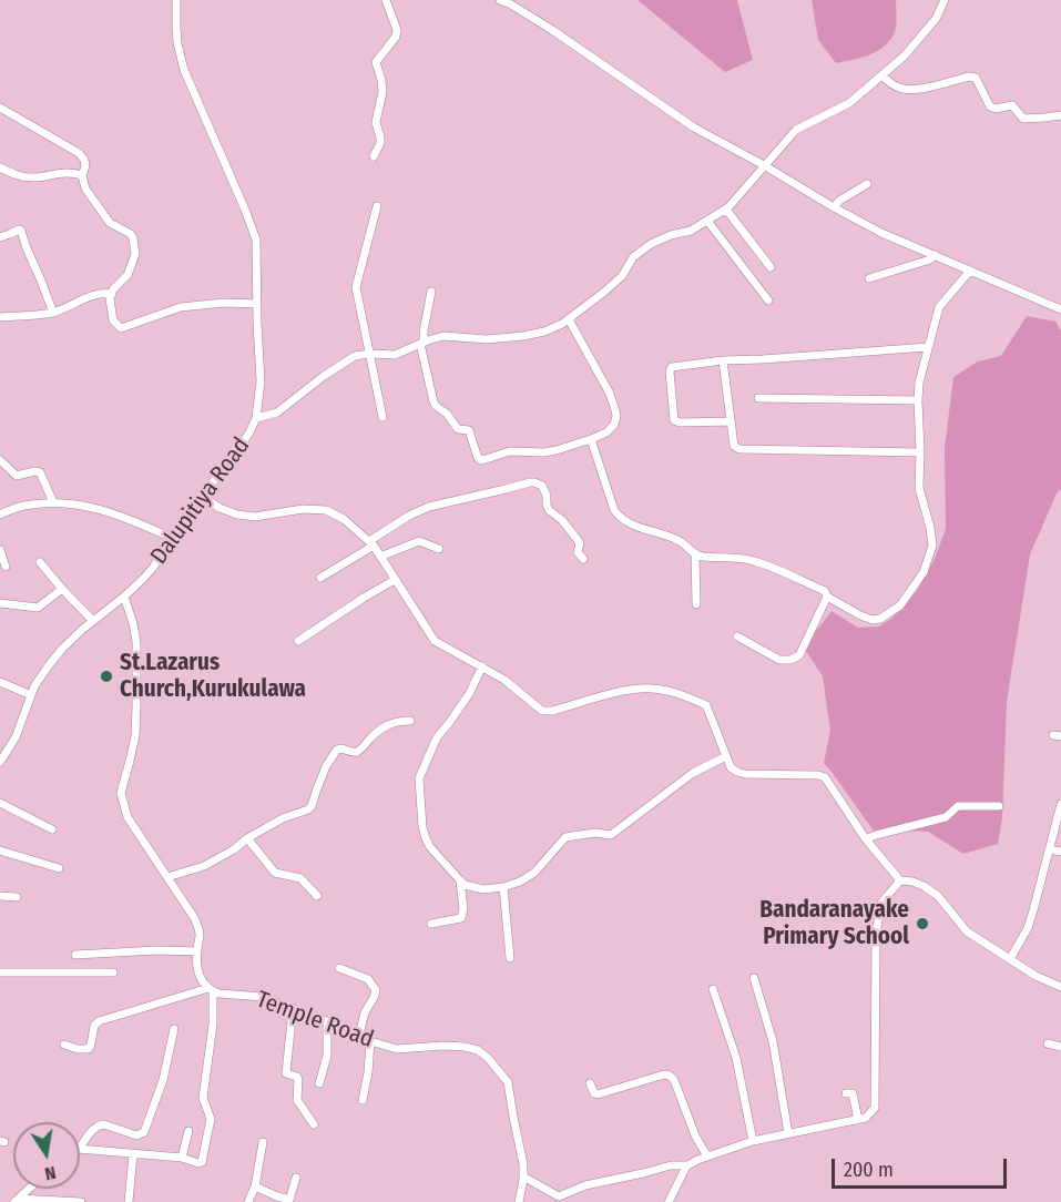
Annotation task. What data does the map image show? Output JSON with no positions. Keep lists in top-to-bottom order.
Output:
{
  "streets": {
    "street": ["Dalupitiya Road", "Temple Road"]
  },
  "places": ["St.Lazarus Church,Kurukulawa", "Bandaranayake Primary School"],
  "scale_bar": "200 m",
  "north": "bottom"
}
